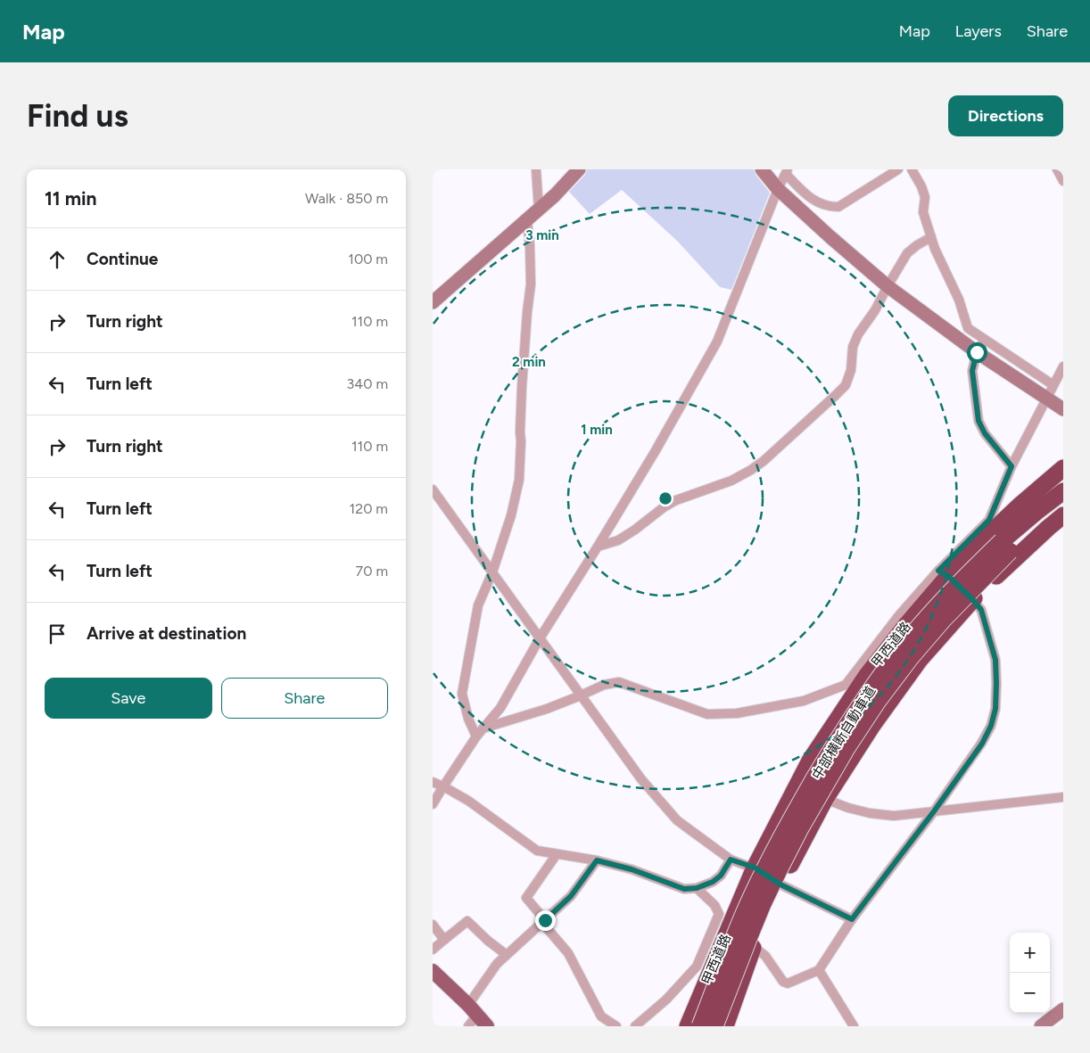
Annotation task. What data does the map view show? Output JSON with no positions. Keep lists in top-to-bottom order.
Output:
{
  "streets": {
    "highway": ["甲西道路", "中部横断自動車道"]
  },
  "page": {
    "header": "Map",
    "nav": ["Map", "Layers", "Share"],
    "buttons": [
      "Directions",
      ["Save", "Share"]
    ],
    "title": "Find us",
    "heading": ["11 min", "Walk · 850 m"],
    "list": [
      ["Continue", "100 m"],
      ["Turn right", "110 m"],
      ["Turn left", "340 m"],
      ["Turn right", "110 m"],
      ["Turn left", "120 m"],
      ["Turn left", "70 m"],
      "Arrive at destination"
    ],
    "map_buttons": ["+", "−"]
  },
  "rings": ["3 min", "2 min", "1 min"]
}
